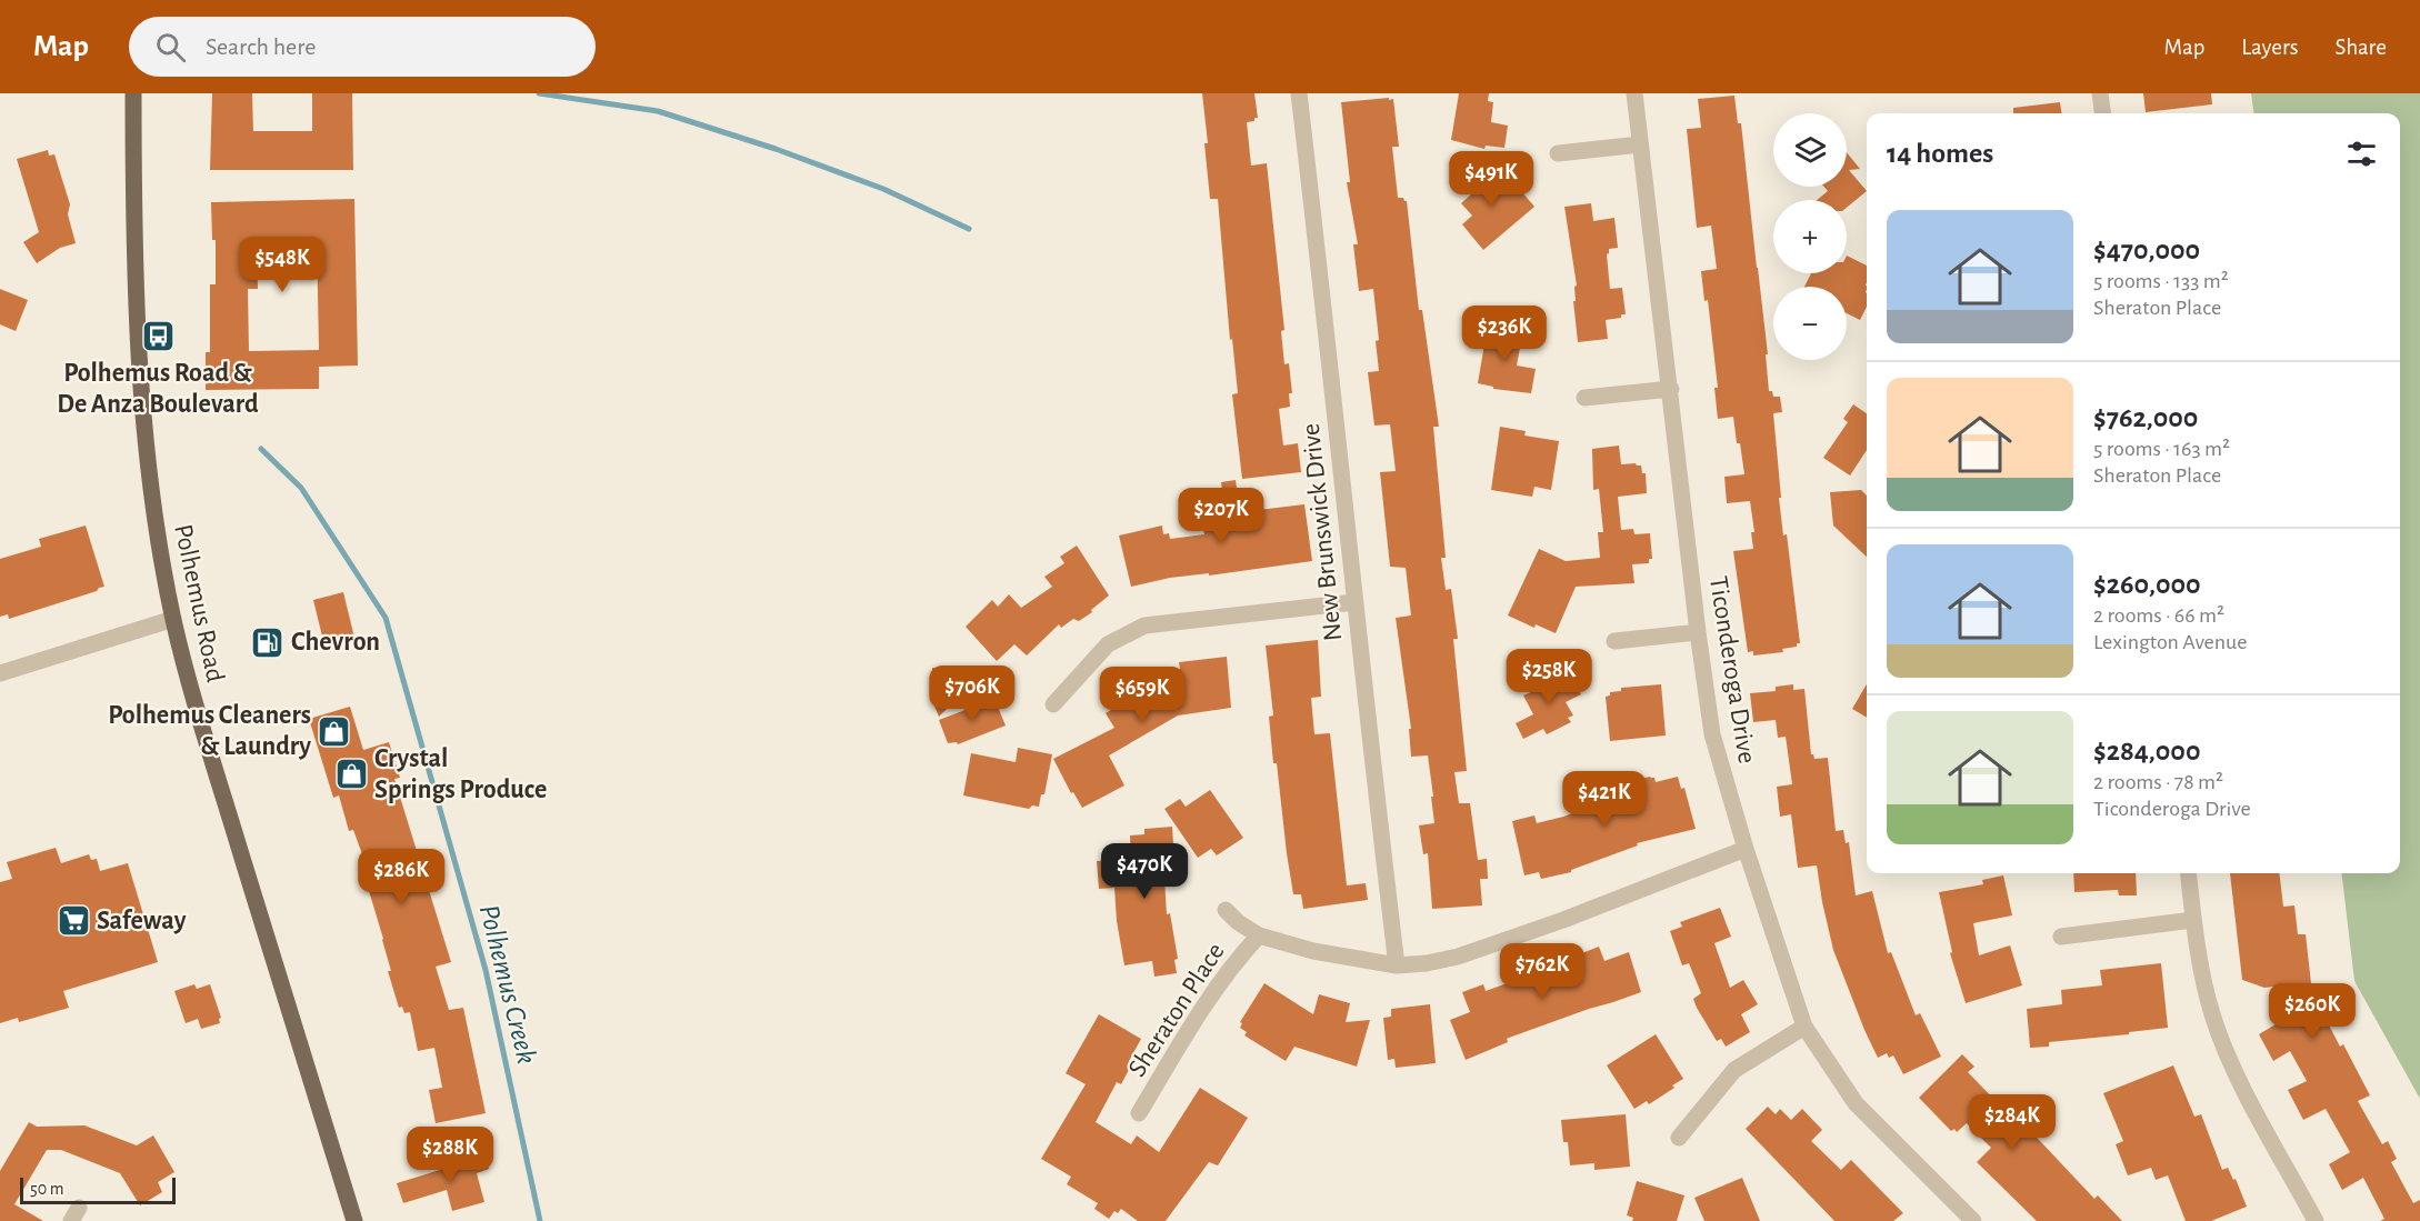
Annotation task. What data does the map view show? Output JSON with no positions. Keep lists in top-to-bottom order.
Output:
{
  "streets": {
    "main road": ["Polhemus Road"],
    "street": ["New Brunswick Drive", "Ticonderoga Drive", "Sheraton Place"]
  },
  "crossings": [
    ["New Brunswick Drive", "Sheraton Place"],
    ["Ticonderoga Drive", "Sheraton Place"]
  ],
  "water": ["Polhemus Creek"],
  "places": {
    "bus stop": ["Polhemus Road & De Anza Boulevard"],
    "fuel station": ["Chevron"],
    "shop": ["Polhemus Cleaners & Laundry", "Crystal Springs Produce"],
    "supermarket": ["Safeway"]
  },
  "scale_bar": "50 m",
  "page": {
    "header": "Map",
    "search": "Search here",
    "nav": ["Map", "Layers", "Share"],
    "map_buttons": ["+", "−"],
    "heading": "14 homes",
    "price": [
      "$491K",
      "$548K",
      "$236K",
      "$207K",
      "$258K",
      "$706K",
      "$659K",
      "$421K",
      "$470K",
      "$286K",
      "$762K",
      "$260K",
      "$284K",
      "$288K"
    ],
    "list": [
      {
        "name": "$470,000",
        "note": "5 rooms · 133 m² · Sheraton Place"
      },
      {
        "name": "$762,000",
        "note": "5 rooms · 163 m² · Sheraton Place"
      },
      {
        "name": "$260,000",
        "note": "2 rooms · 66 m² · Lexington Avenue"
      },
      {
        "name": "$284,000",
        "note": "2 rooms · 78 m² · Ticonderoga Drive"
      }
    ],
    "scale": "50 m"
  }
}
